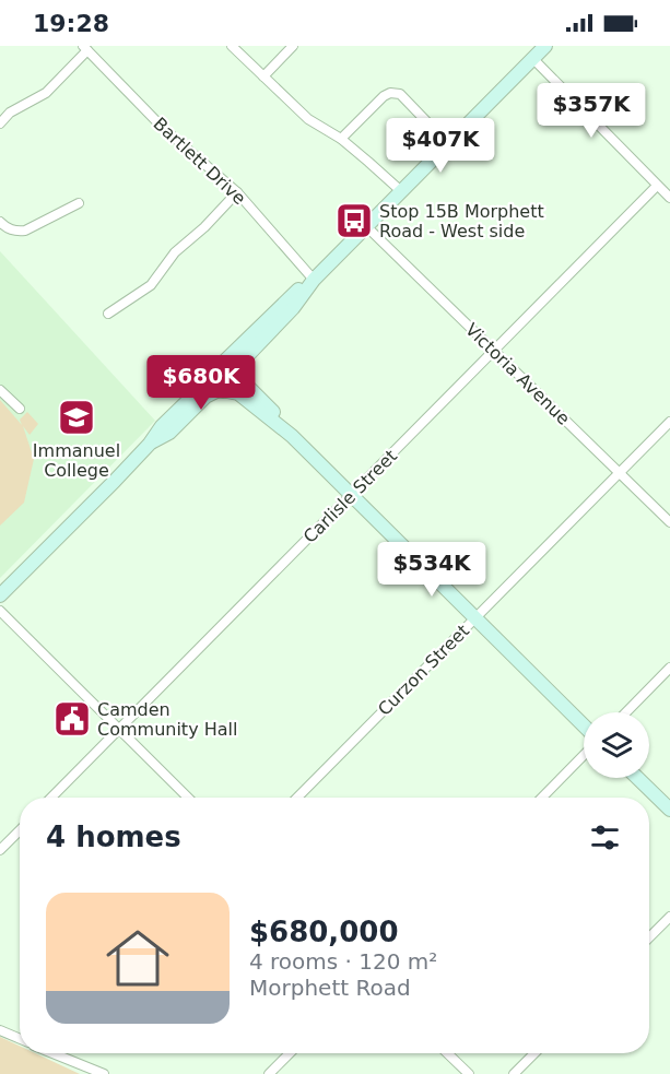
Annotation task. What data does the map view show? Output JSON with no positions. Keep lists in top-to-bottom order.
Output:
{
  "streets": {
    "street": [
      "Bartlett Drive",
      "Victoria Avenue",
      "Carlisle Street",
      "Curzon Street"
    ]
  },
  "crossings": [
    ["Victoria Avenue", "Carlisle Street"],
    ["Victoria Avenue", "Curzon Street"]
  ],
  "places": {
    "bus stop": ["Stop 15B Morphett Road - West side"],
    "school or university": ["Immanuel College"],
    "public building": ["Camden Community Hall"]
  },
  "page": {
    "status": "19:28",
    "price": [
      "$357K",
      "$407K",
      "$680K",
      "$534K"
    ],
    "heading": "4 homes",
    "list": [
      {
        "name": "$680,000",
        "note": "4 rooms · 120 m² · Morphett Road"
      }
    ]
  }
}
